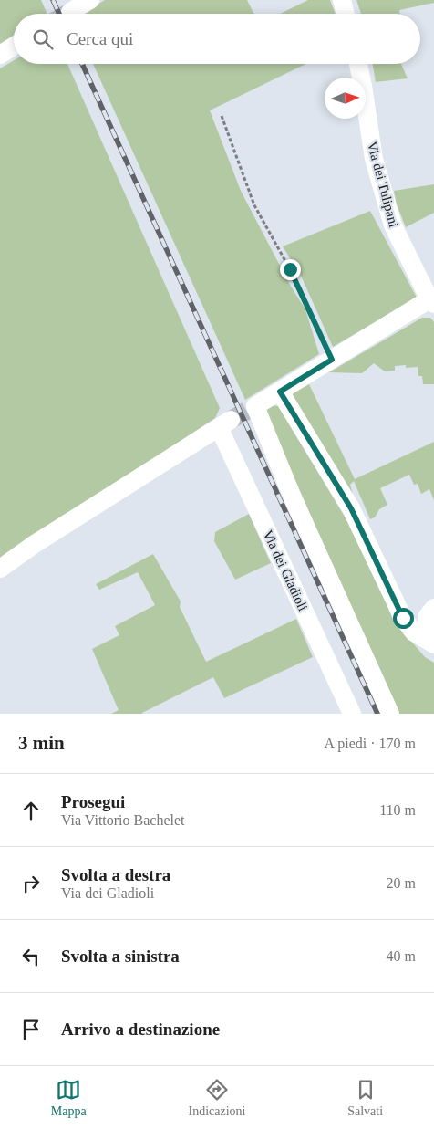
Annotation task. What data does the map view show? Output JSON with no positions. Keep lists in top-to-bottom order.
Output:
{
  "streets": {
    "street": ["Via dei Tulipani", "Via dei Gladioli"]
  },
  "north": "right",
  "page": {
    "search": "Cerca qui",
    "heading": ["3 min", "A piedi · 170 m"],
    "list": [
      ["Prosegui", "Via Vittorio Bachelet", "110 m"],
      ["Svolta a destra", "Via dei Gladioli", "20 m"],
      ["Svolta a sinistra", "40 m"],
      "Arrivo a destinazione"
    ],
    "nav": ["Mappa", "Indicazioni", "Salvati"]
  }
}
